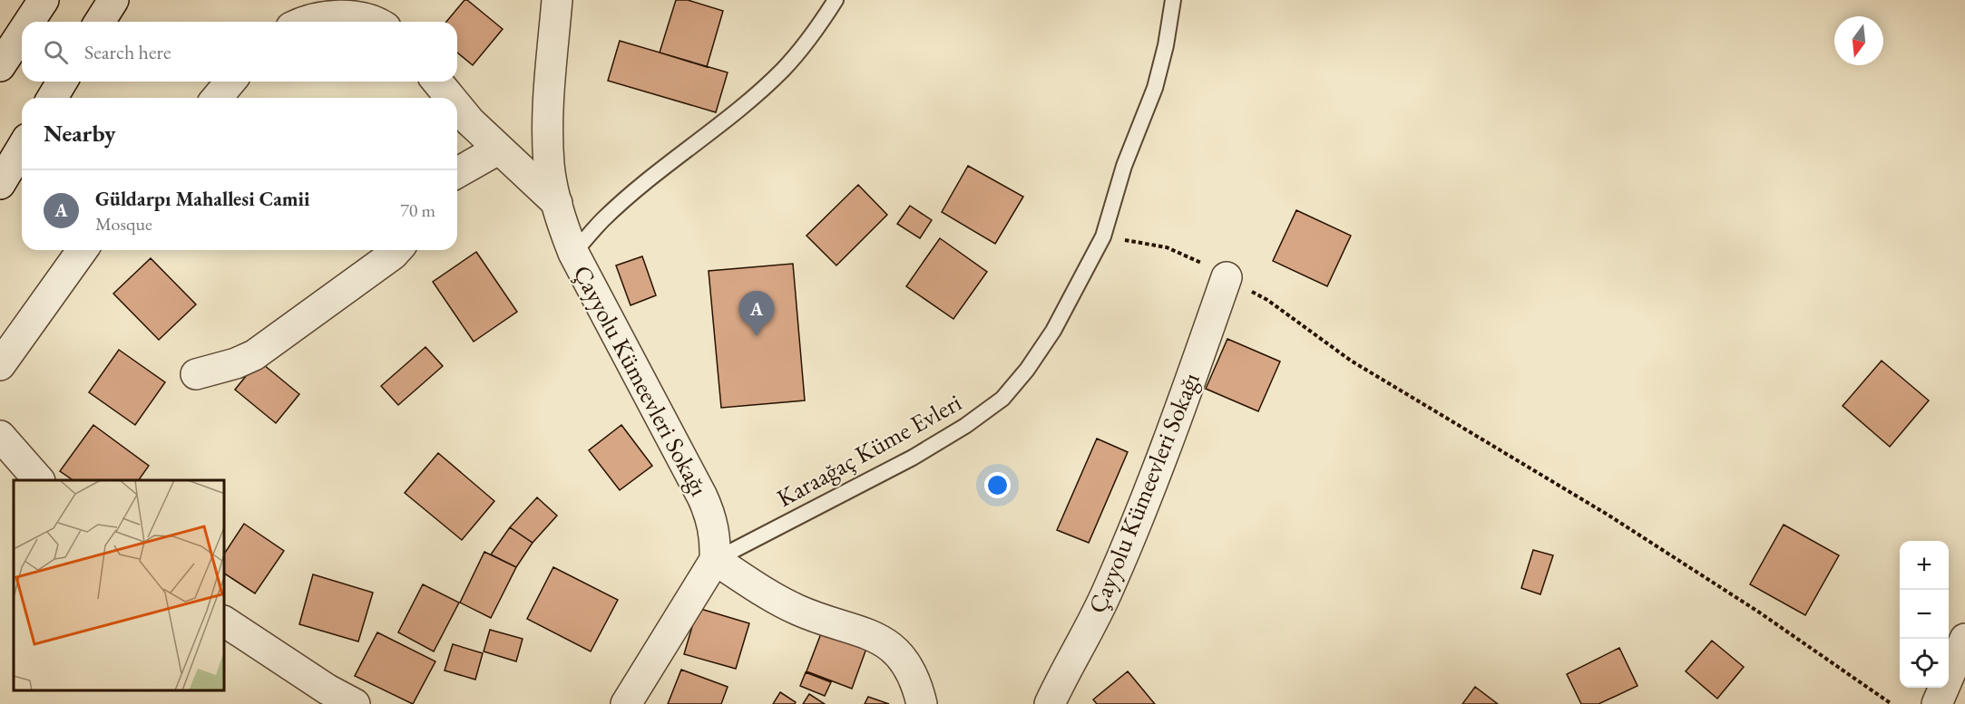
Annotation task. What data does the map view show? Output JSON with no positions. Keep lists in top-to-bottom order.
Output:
{
  "streets": {
    "street": ["Çayyolu Kümeevleri Sokağı"],
    "lane": ["Karaağaç Küme Evleri"]
  },
  "crossings": [
    ["Çayyolu Kümeevleri Sokağı", "Karaağaç Küme Evleri"]
  ],
  "north": "bottom",
  "page": {
    "search": "Search here",
    "heading": "Nearby",
    "list": [
      {
        "mark": "A",
        "name": "Güldarpı Mahallesi Camii",
        "note": "Mosque",
        "value": "70 m"
      }
    ],
    "pins": "A",
    "map_buttons": ["+", "−"]
  }
}
